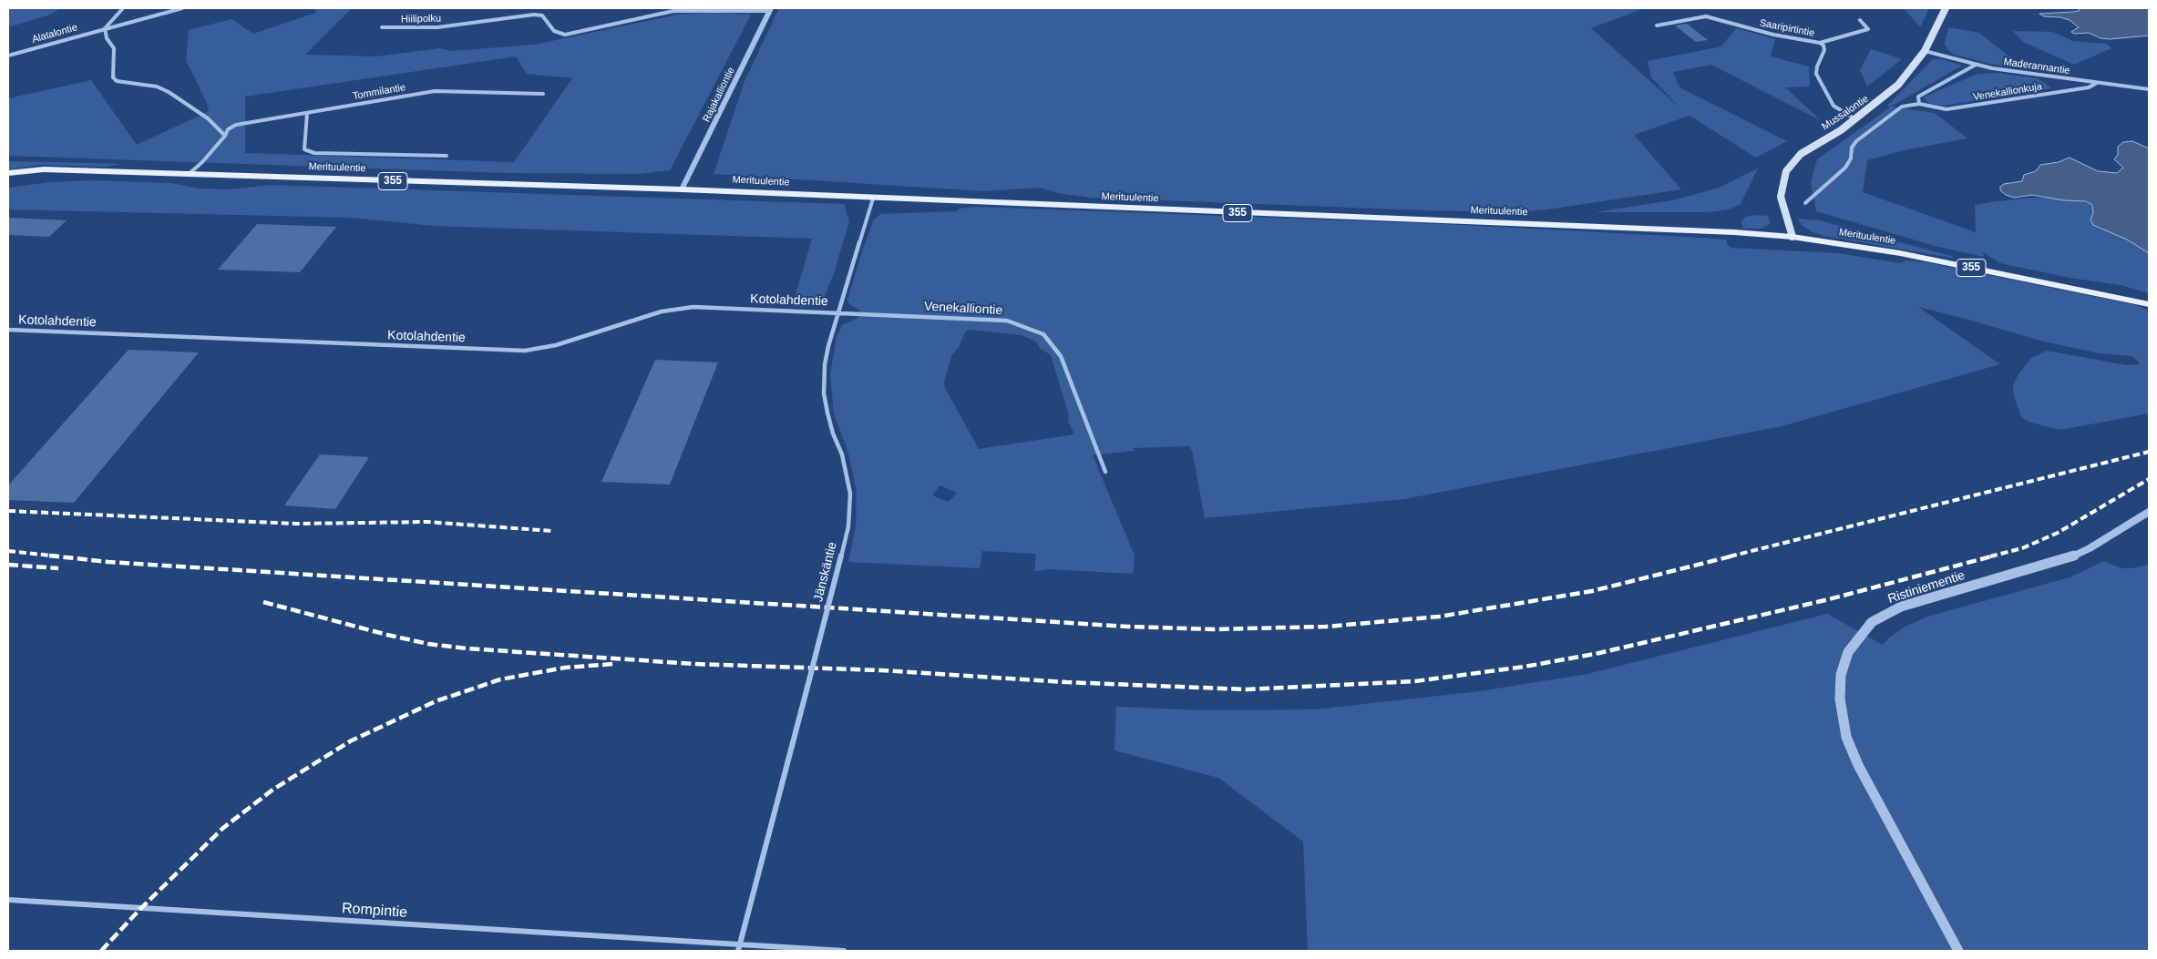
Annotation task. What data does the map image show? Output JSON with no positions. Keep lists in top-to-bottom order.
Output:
{
  "streets": {
    "main road": ["Mussalontie", "Merituulentie", "355"],
    "street": [
      "Hiilipolku",
      "Saaripirtintie",
      "Alatalontie",
      "Maderannantie",
      "Tommilantie",
      "Venekallionkuja",
      "Rajakalliontie",
      "Kotolahdentie",
      "Venekalliontie",
      "Jänskäntie",
      "Ristiniementie",
      "Rompintie"
    ]
  },
  "crossings": [
    ["Saaripirtintie", "Mussalontie"],
    ["Maderannantie", "Venekallionkuja"],
    ["Maderannantie", "Mussalontie"],
    ["Tommilantie", "Merituulentie"],
    ["Rajakalliontie", "Merituulentie"],
    ["Mussalontie", "Merituulentie"],
    ["Merituulentie", "Jänskäntie"],
    ["Kotolahdentie", "Venekalliontie"],
    ["Kotolahdentie", "Jänskäntie"],
    ["Venekalliontie", "Jänskäntie"],
    ["Jänskäntie", "Rompintie"]
  ]
}
